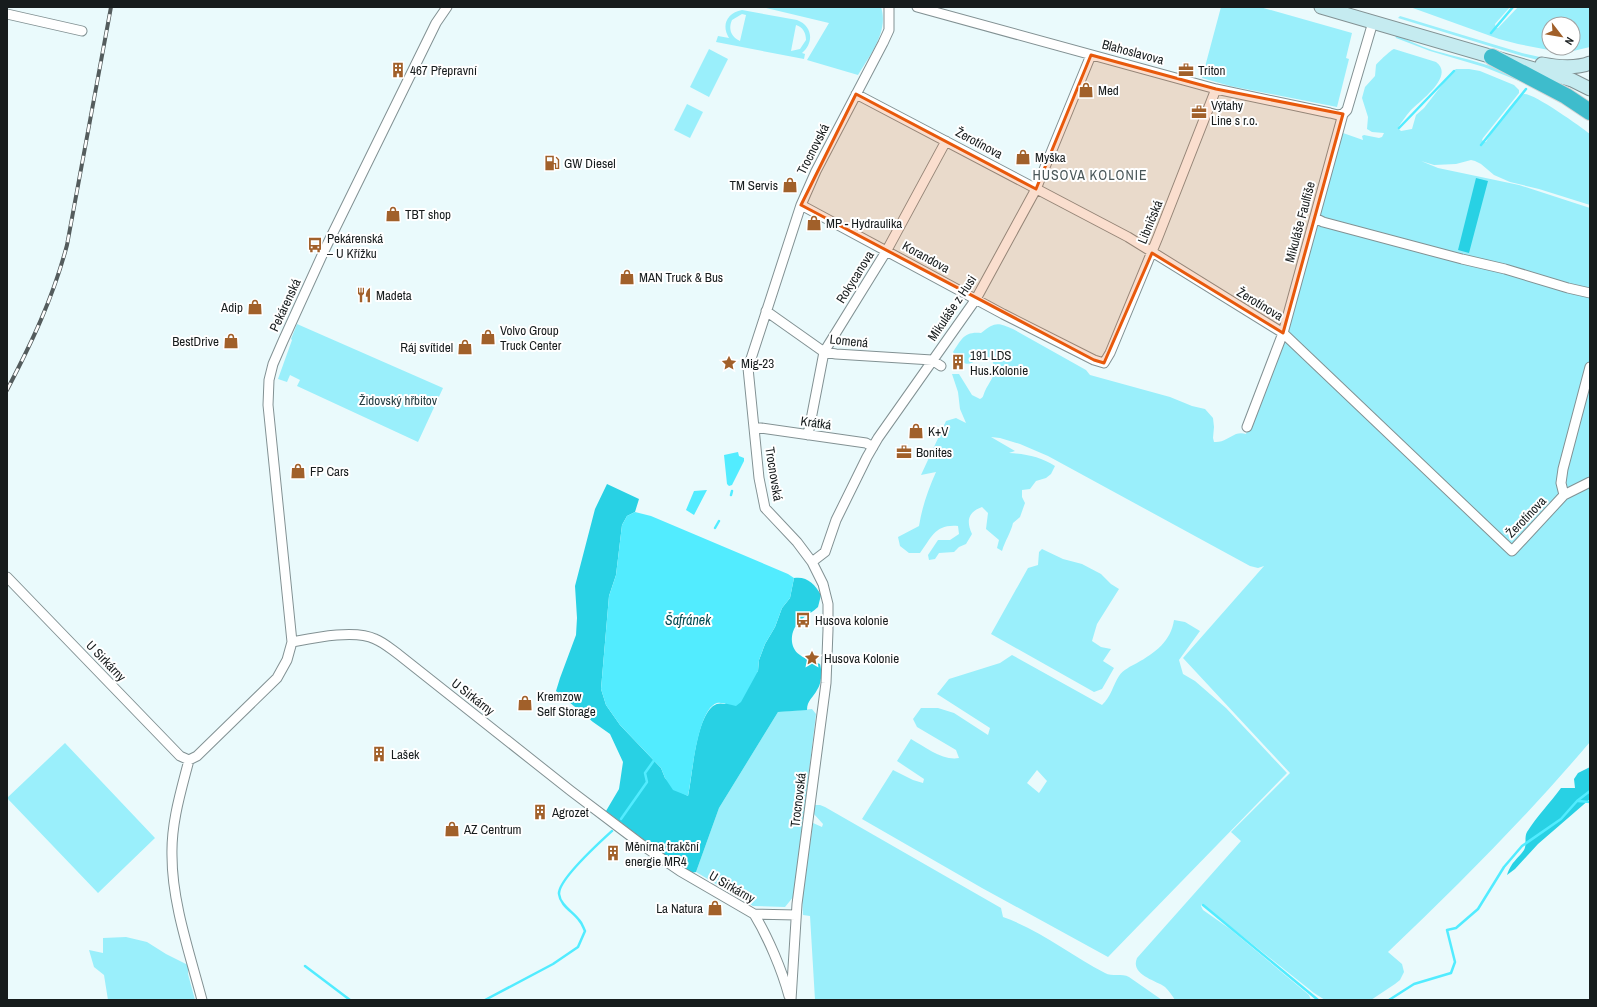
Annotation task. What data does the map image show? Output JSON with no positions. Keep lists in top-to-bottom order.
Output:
{
  "streets": {
    "street": [
      "Blahoslavova",
      "Žerotínova",
      "Trocnovská",
      "Libničská",
      "Mikuláše Faulfiše",
      "Korandova",
      "Rokycanova",
      "Pekárenská",
      "Mikuláše z Husi",
      "Lomená",
      "Krátká",
      "U Sirkárny"
    ]
  },
  "crossings": [
    ["Blahoslavova", "Libničská"],
    ["Blahoslavova", "Mikuláše Faulfiše"],
    ["Blahoslavova", "Mikuláše z Husi"],
    ["Žerotínova", "Trocnovská"],
    ["Žerotínova", "Libničská"],
    ["Žerotínova", "Mikuláše Faulfiše"],
    ["Žerotínova", "Rokycanova"],
    ["Žerotínova", "Mikuláše z Husi"],
    ["Trocnovská", "Korandova"],
    ["Trocnovská", "Mikuláše z Husi"],
    ["Trocnovská", "Lomená"],
    ["Trocnovská", "Krátká"],
    ["Trocnovská", "U Sirkárny"],
    ["Libničská", "Korandova"],
    ["Korandova", "Rokycanova"],
    ["Korandova", "Mikuláše z Husi"],
    ["Rokycanova", "Lomená"],
    ["Rokycanova", "Krátká"],
    ["Pekárenská", "U Sirkárny"],
    ["Mikuláše z Husi", "Lomená"],
    ["Mikuláše z Husi", "Krátká"]
  ],
  "districts": ["HUSOVA KOLONIE"],
  "water": ["Šafránek"],
  "parks": ["Židovský hřbitov"],
  "places": {
    "building": [
      "467 Přepravní",
      "191 LDS Hus.Kolonie",
      "Lašek",
      "Agrozet",
      "Měnírna trakční energie MR4"
    ],
    "office": ["Triton", "Výtahy Line s r.o.", "Bonites"],
    "shop": [
      "Med",
      "Myška",
      "TM Servis",
      "TBT shop",
      "MP - Hydraulika",
      "MAN Truck & Bus",
      "Adip",
      "Volvo Group Truck Center",
      "BestDrive",
      "Ráj svítidel",
      "K+V",
      "FP Cars",
      "Kremzow Self Storage",
      "AZ Centrum",
      "La Natura"
    ],
    "fuel station": ["GW Diesel"],
    "bus stop": ["Pekárenská – U Křížku", "Husova kolonie"],
    "restaurant": ["Madeta"],
    "place": ["Mig-23", "Husova Kolonie"]
  },
  "north": "bottom right"
}
